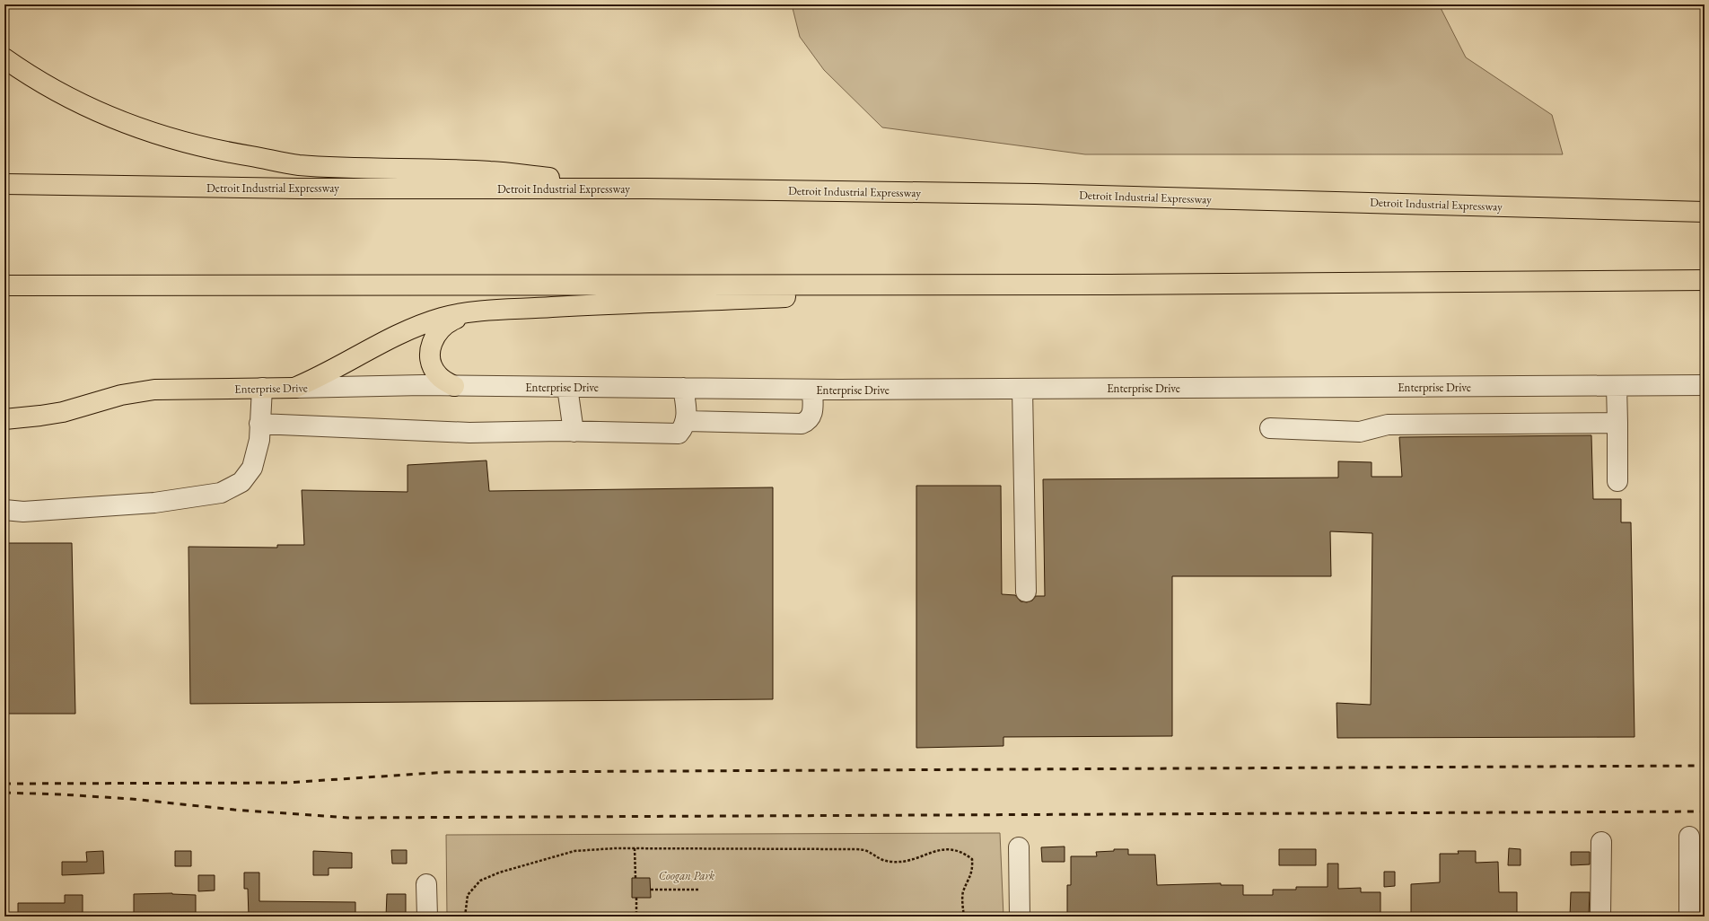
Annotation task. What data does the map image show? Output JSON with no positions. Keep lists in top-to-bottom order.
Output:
{
  "streets": {
    "main road": ["Detroit Industrial Expressway", "Enterprise Drive"]
  },
  "parks": ["Coogan Park"]
}
